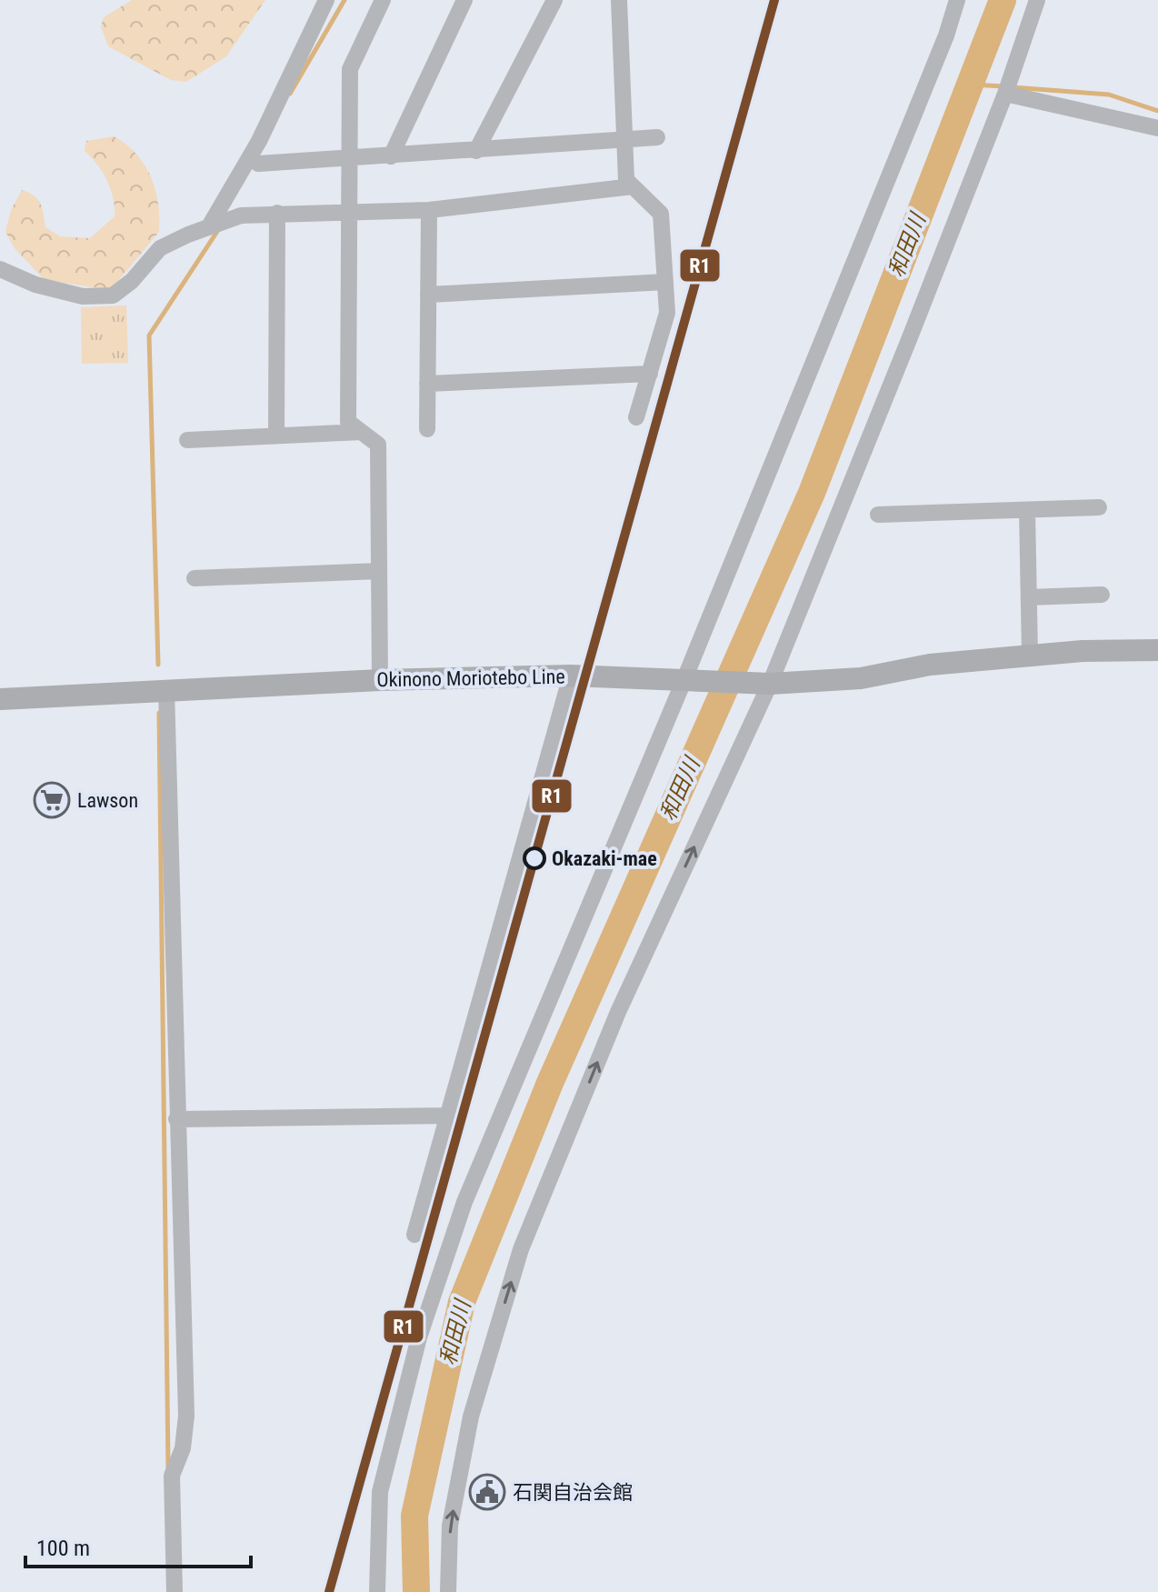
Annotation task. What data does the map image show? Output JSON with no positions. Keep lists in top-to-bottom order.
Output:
{
  "streets": {
    "main road": ["Okinono Moriotebo Line"]
  },
  "water": ["和田川"],
  "places": {
    "supermarket": ["Lawson"],
    "other": ["Okazaki-mae"],
    "public building": ["石関自治会館"]
  },
  "lines": ["transit line R1"],
  "scale_bar": "100 m"
}
